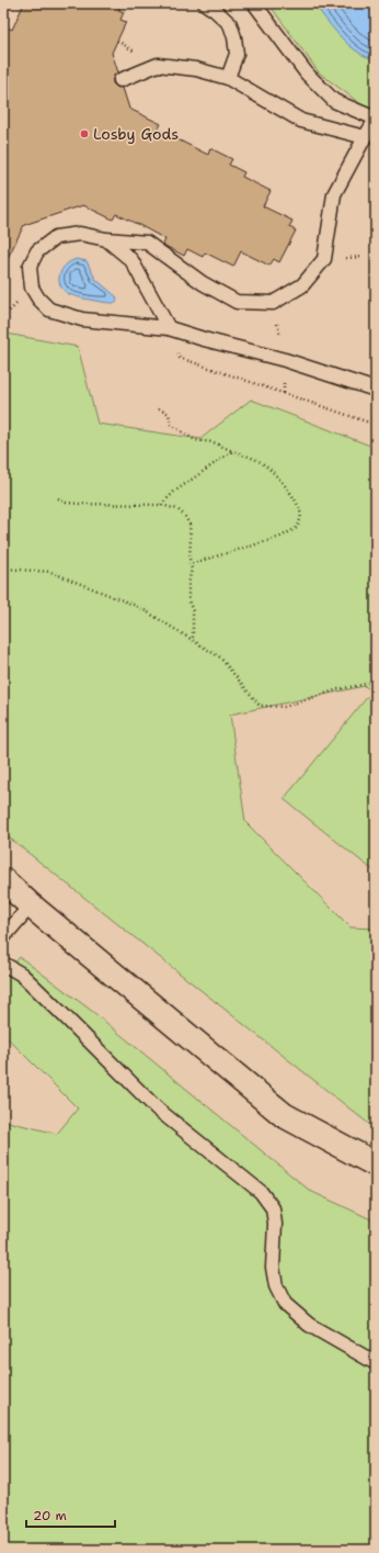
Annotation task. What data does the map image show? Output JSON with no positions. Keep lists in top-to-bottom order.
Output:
{
  "places": ["Losby Gods"],
  "scale_bar": "20 m"
}
